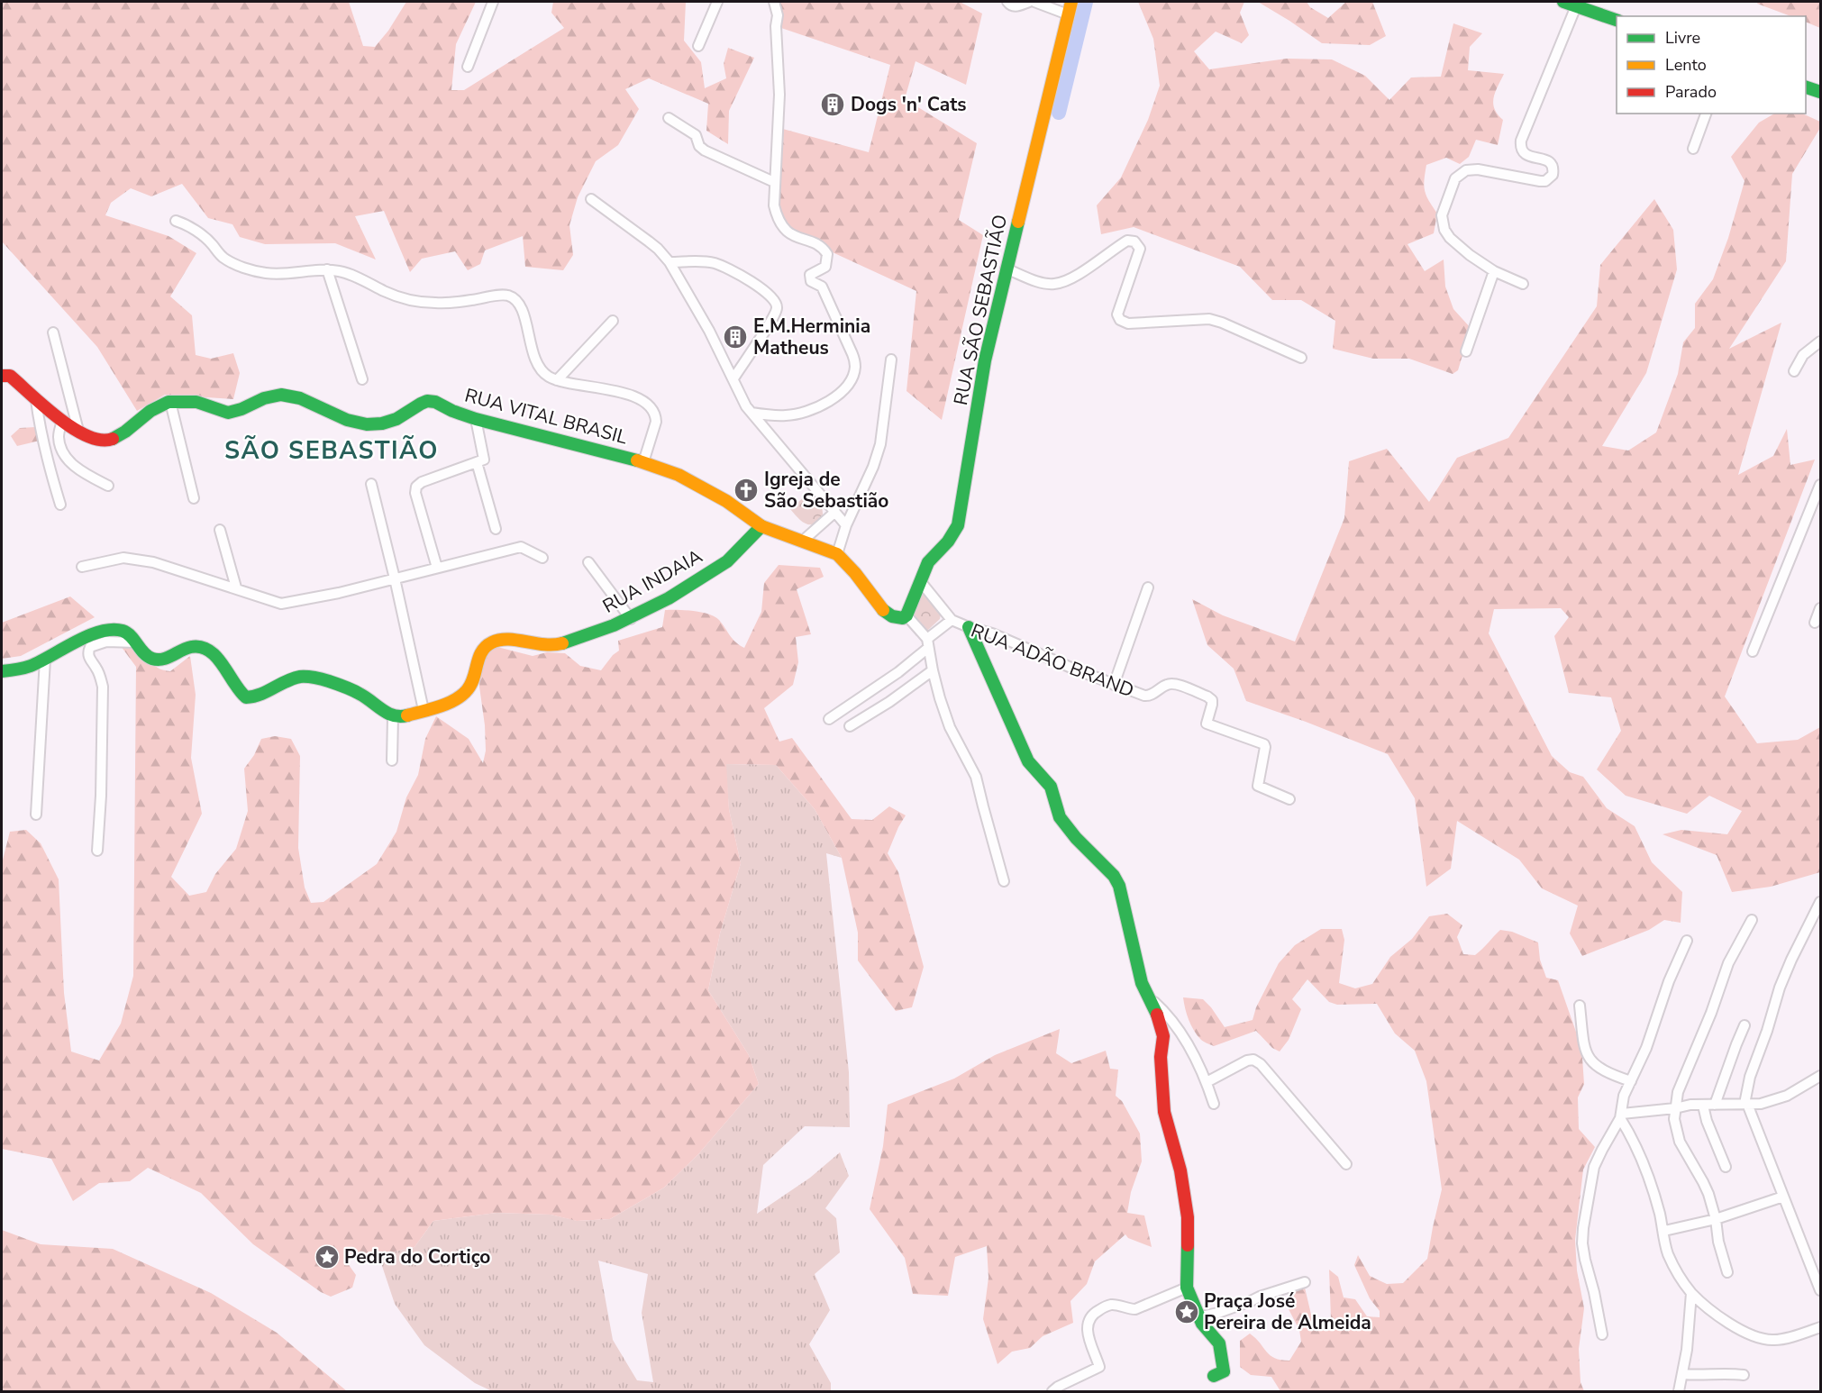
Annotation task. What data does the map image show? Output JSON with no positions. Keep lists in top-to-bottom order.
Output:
{
  "streets": {
    "street": [
      "RUA SÃO SEBASTIÃO",
      "RUA VITAL BRASIL",
      "RUA INDAIA",
      "RUA ADÃO BRAND"
    ]
  },
  "crossings": [
    ["RUA VITAL BRASIL", "RUA INDAIA"]
  ],
  "districts": ["SÃO SEBASTIÃO"],
  "places": {
    "building": ["Dogs 'n' Cats", "E.M.Herminia Matheus"],
    "church": ["Igreja de São Sebastião"],
    "place": ["Pedra do Cortiço", "Praça José Pereira de Almeida"]
  },
  "legend": ["Livre", "Lento", "Parado"]
}
